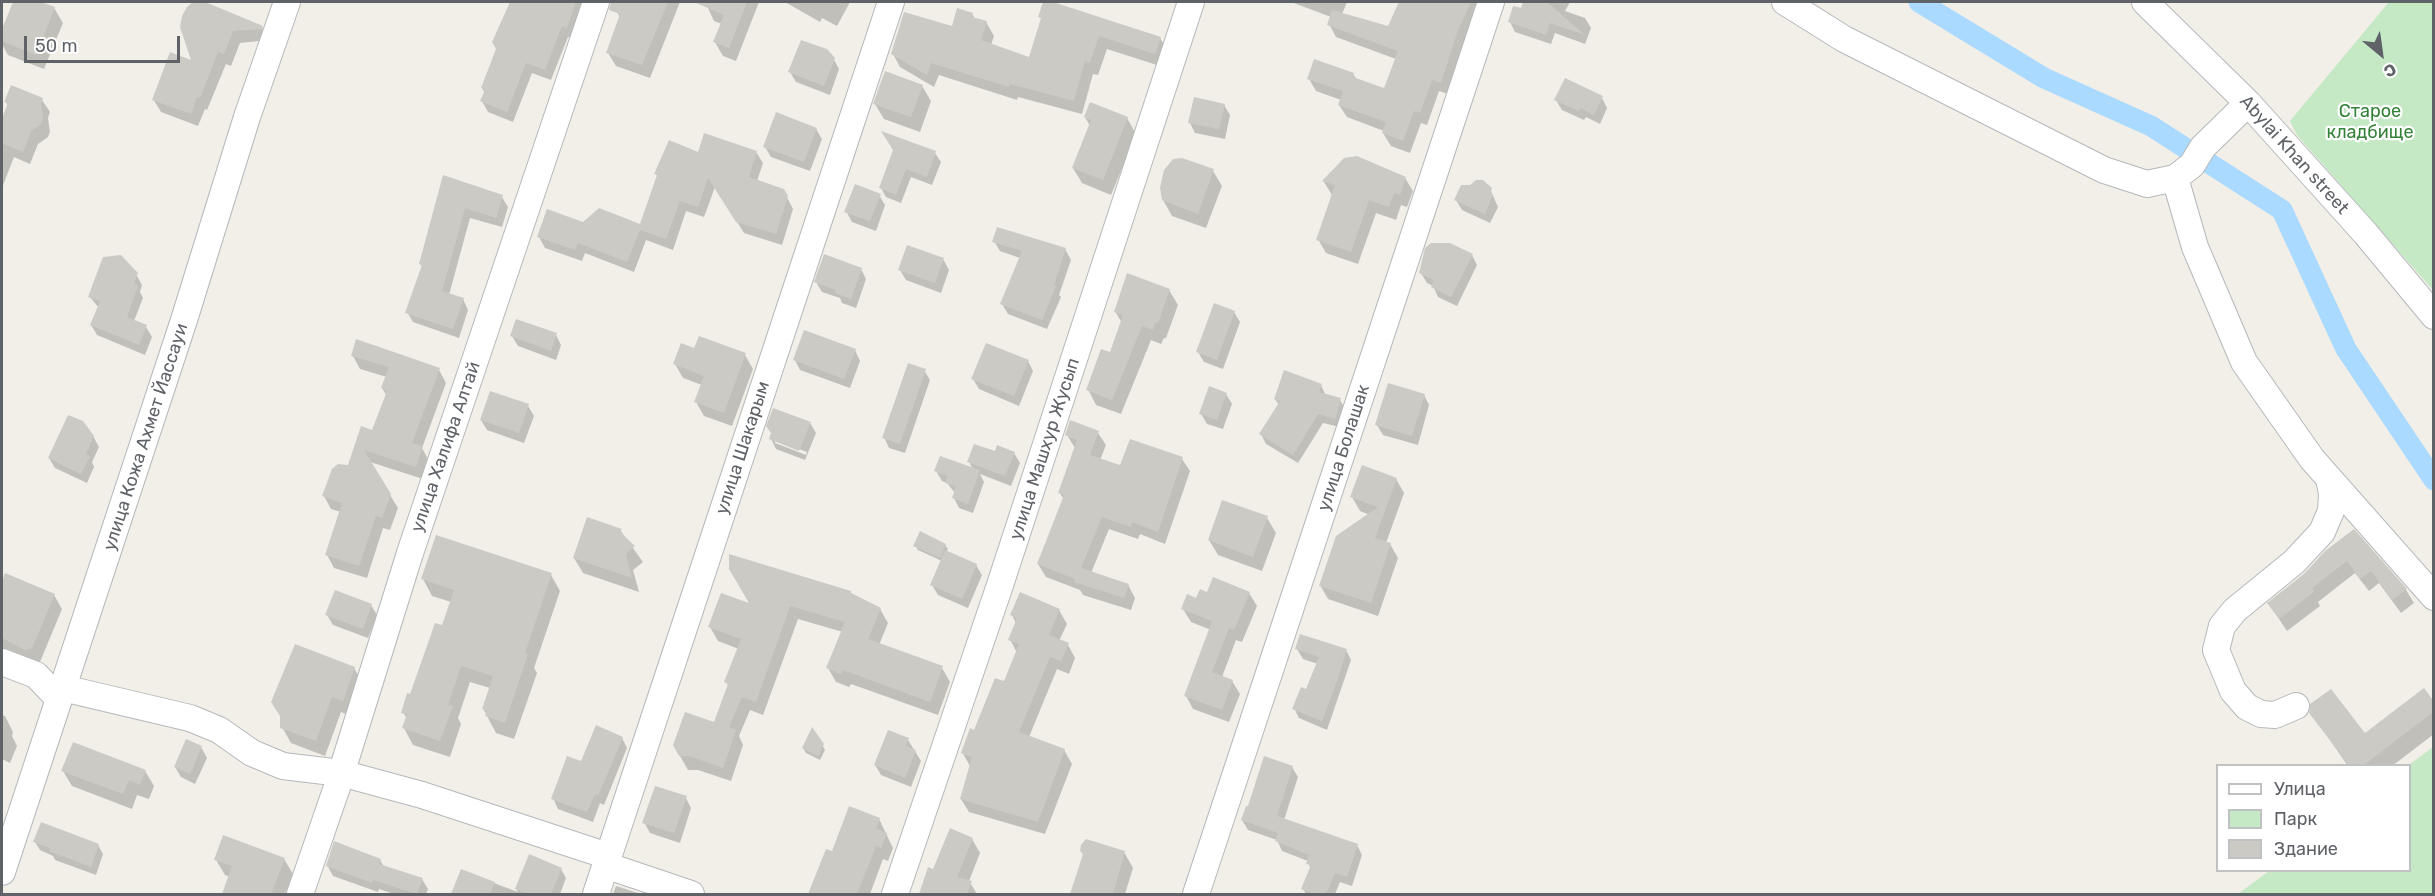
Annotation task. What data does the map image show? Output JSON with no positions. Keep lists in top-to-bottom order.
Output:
{
  "streets": {
    "street": [
      "Abylai Khan street",
      "улица Кожа Ахмет Йассауи",
      "улица Халифа Алтай",
      "улица Шакарым",
      "улица Болашак",
      "улица Машхур Жусып"
    ]
  },
  "parks": ["Старое кладбище"],
  "legend": ["Улица", "Парк", "Здание"],
  "scale_bar": "50 m",
  "north": "bottom right"
}
